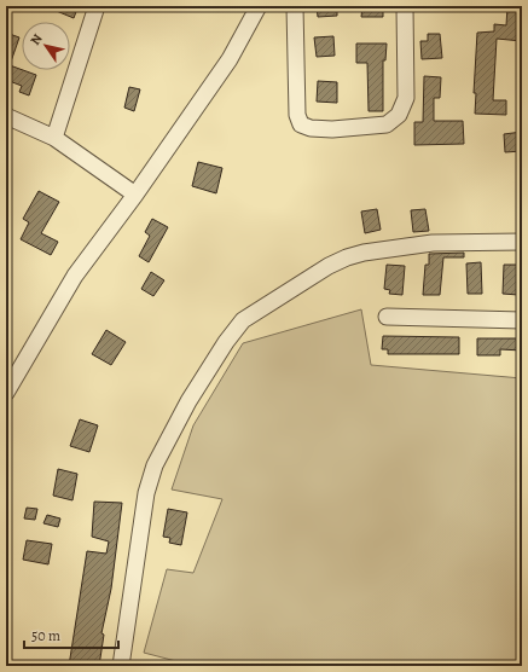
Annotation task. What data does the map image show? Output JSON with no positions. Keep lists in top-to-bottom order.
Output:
{
  "scale_bar": "50 m",
  "north": "top left"
}
